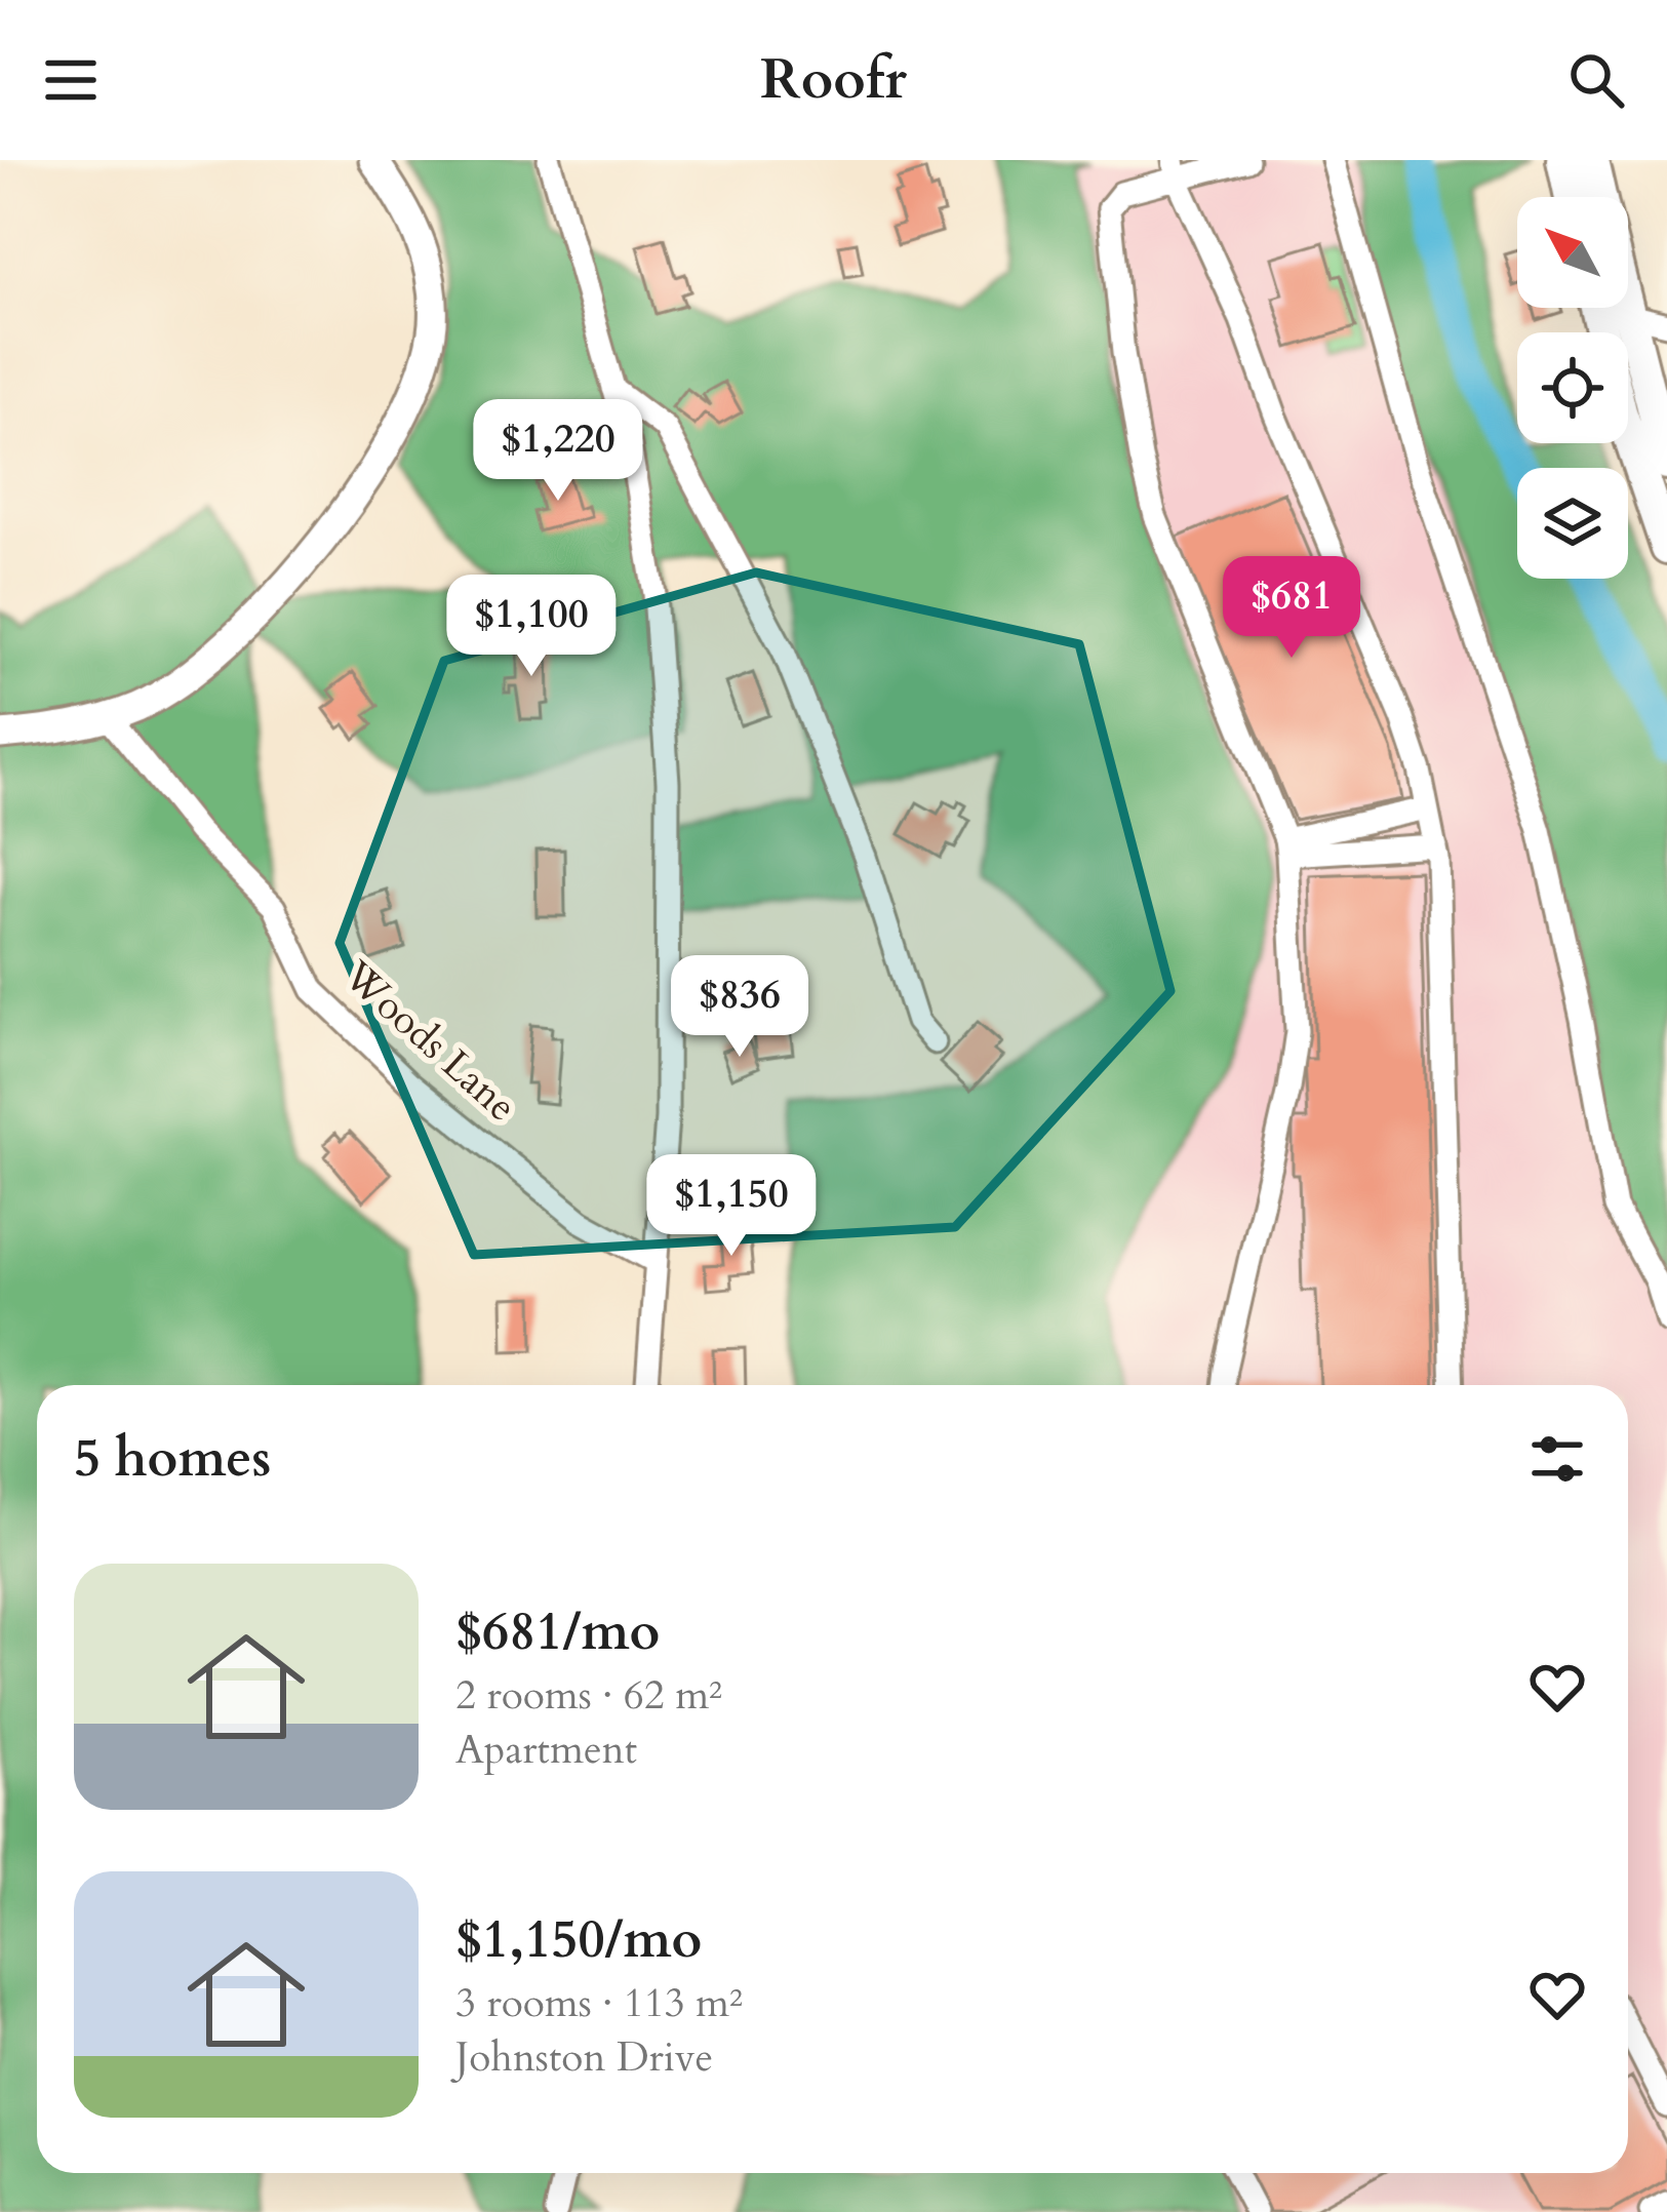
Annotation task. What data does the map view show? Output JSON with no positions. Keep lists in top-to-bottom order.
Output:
{
  "streets": {
    "street": ["Woods Lane"]
  },
  "north": "top left",
  "page": {
    "header": "Roofr",
    "price": [
      "$1,220",
      "$681",
      "$1,100",
      "$836",
      "$1,150"
    ],
    "heading": "5 homes",
    "list": [
      {
        "name": "$681/mo",
        "note": "2 rooms · 62 m² · Apartment"
      },
      {
        "name": "$1,150/mo",
        "note": "3 rooms · 113 m² · Johnston Drive"
      }
    ]
  }
}
